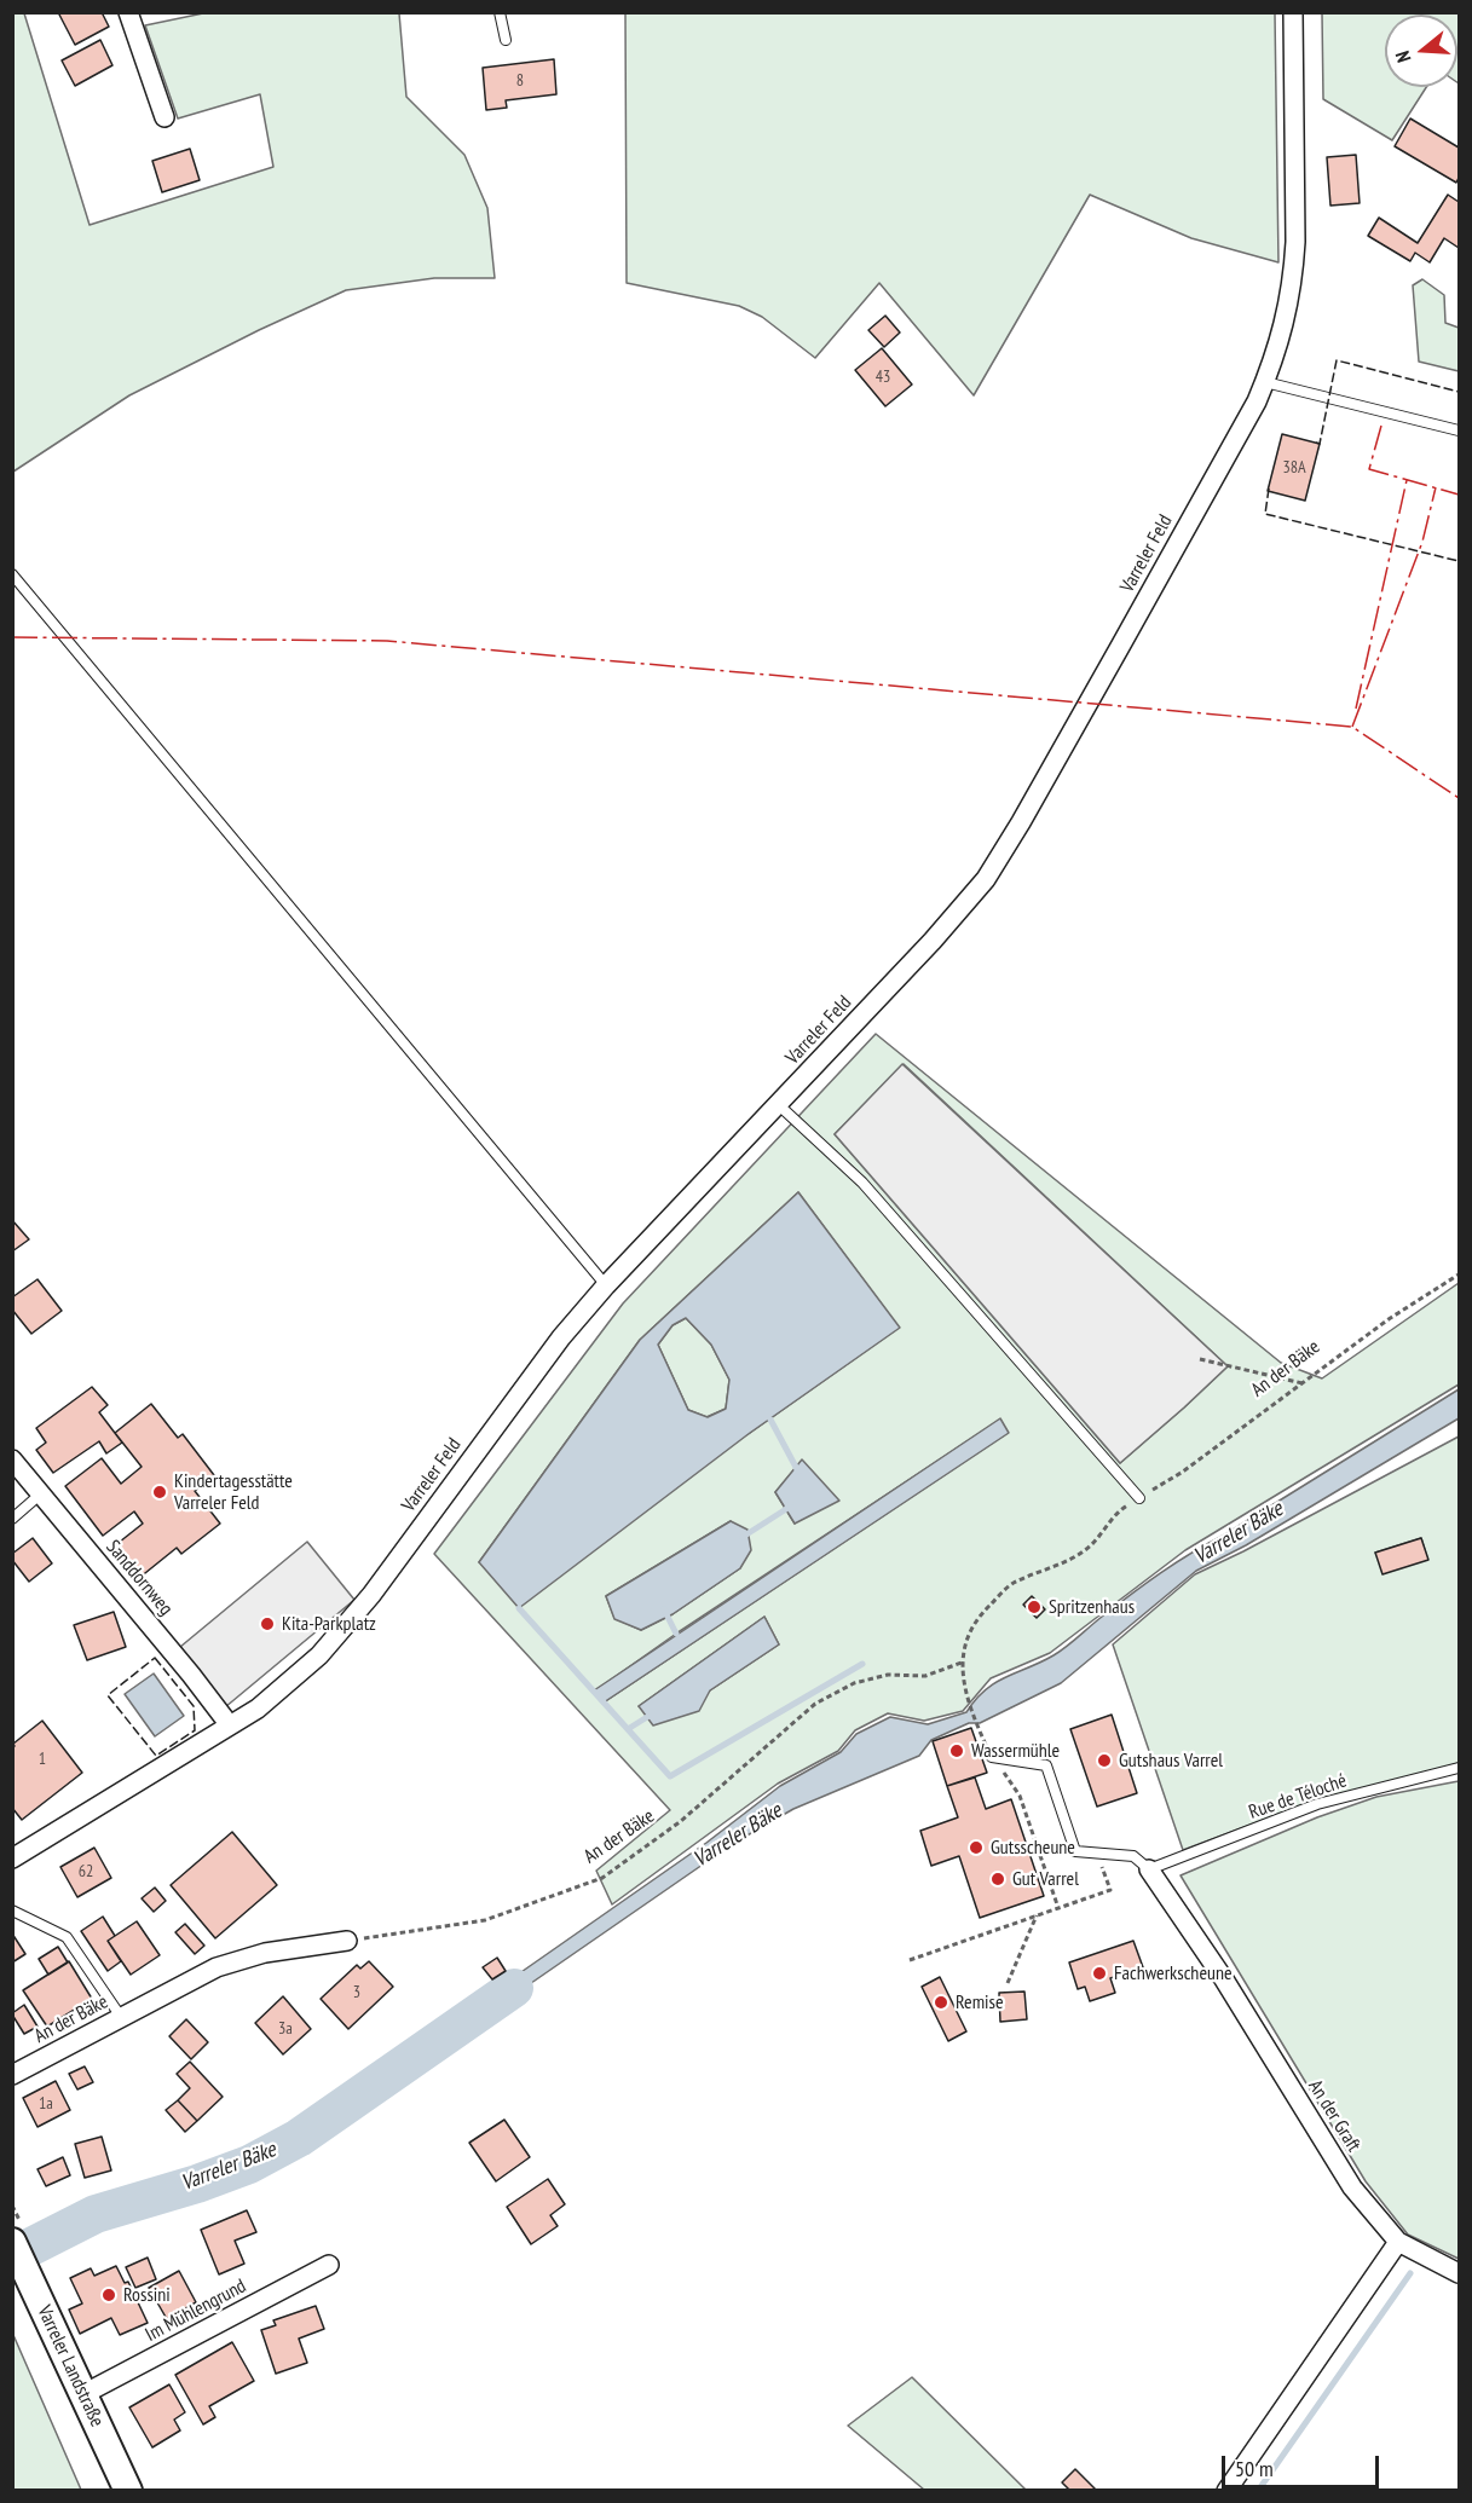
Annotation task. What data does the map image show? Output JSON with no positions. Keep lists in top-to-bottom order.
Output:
{
  "streets": {
    "main road": ["Varreler Landstraße"],
    "street": [
      "Varreler Feld",
      "An der Bäke",
      "Sanddornweg",
      "An der Graft",
      "Im Mühlengrund"
    ],
    "lane": ["Rue de Téloché"]
  },
  "crossings": [
    ["Varreler Feld", "Sanddornweg"],
    ["Rue de Téloché", "An der Graft"],
    ["Im Mühlengrund", "Varreler Landstraße"]
  ],
  "water": ["Varreler Bäke"],
  "places": [
    "Kindertagesstätte Varreler Feld",
    "Spritzenhaus",
    "Kita-Parkplatz",
    "Wassermühle",
    "Gutshaus Varrel",
    "Gutsscheune",
    "Gut Varrel",
    "Fachwerkscheune",
    "Remise",
    "Rossini"
  ],
  "house_numbers": [
    "8",
    "43",
    "38A",
    "1",
    "62",
    "3",
    "3a",
    "1a"
  ],
  "scale_bar": "50 m",
  "north": "left"
}
